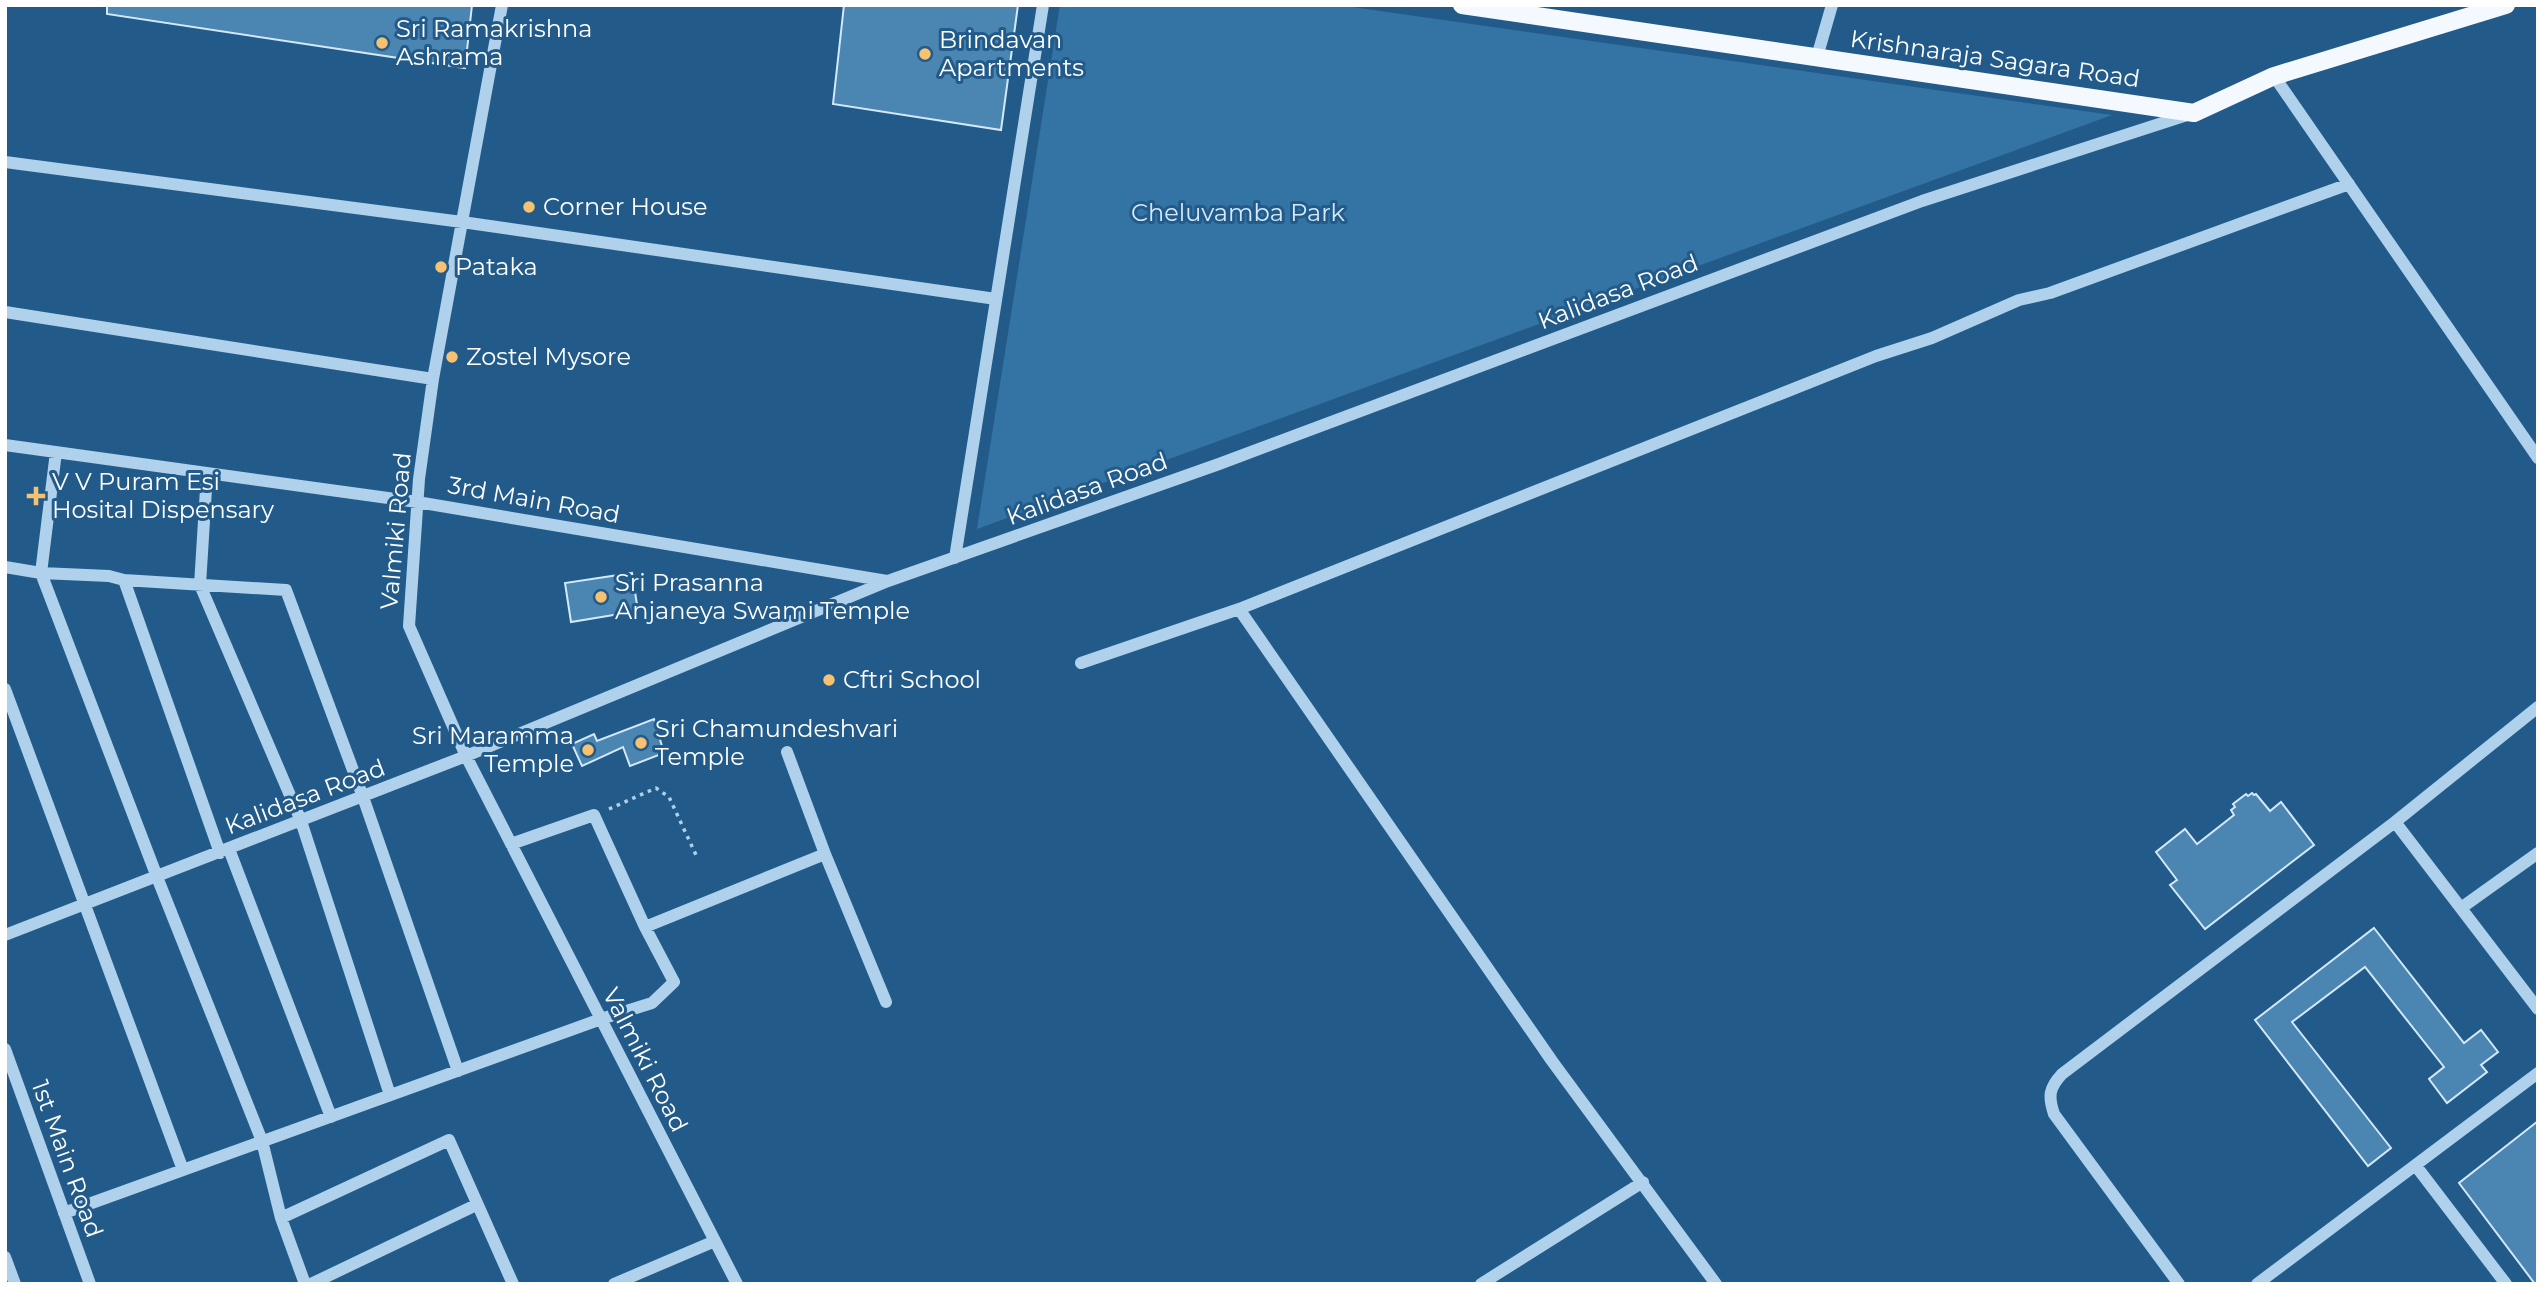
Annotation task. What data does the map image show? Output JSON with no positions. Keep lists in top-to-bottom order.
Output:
{
  "streets": {
    "main road": ["Krishnaraja Sagara Road"],
    "street": [
      "Kalidasa Road",
      "3rd Main Road",
      "Valmiki Road",
      "1st Main Road"
    ]
  },
  "crossings": [
    ["Krishnaraja Sagara Road", "Kalidasa Road"],
    ["Kalidasa Road", "3rd Main Road"],
    ["Kalidasa Road", "Valmiki Road"],
    ["3rd Main Road", "Valmiki Road"]
  ],
  "parks": ["Cheluvamba Park"],
  "places": {
    "other": [
      "Sri Ramakrishna Ashrama",
      "Brindavan Apartments",
      "Corner House",
      "Pataka",
      "Zostel Mysore",
      "Sri Prasanna Anjaneya Swami Temple",
      "Cftri School",
      "Sri Chamundeshvari Temple",
      "Sri Maramma Temple"
    ],
    "health": ["V V Puram Esi Hosital Dispensary"]
  }
}
